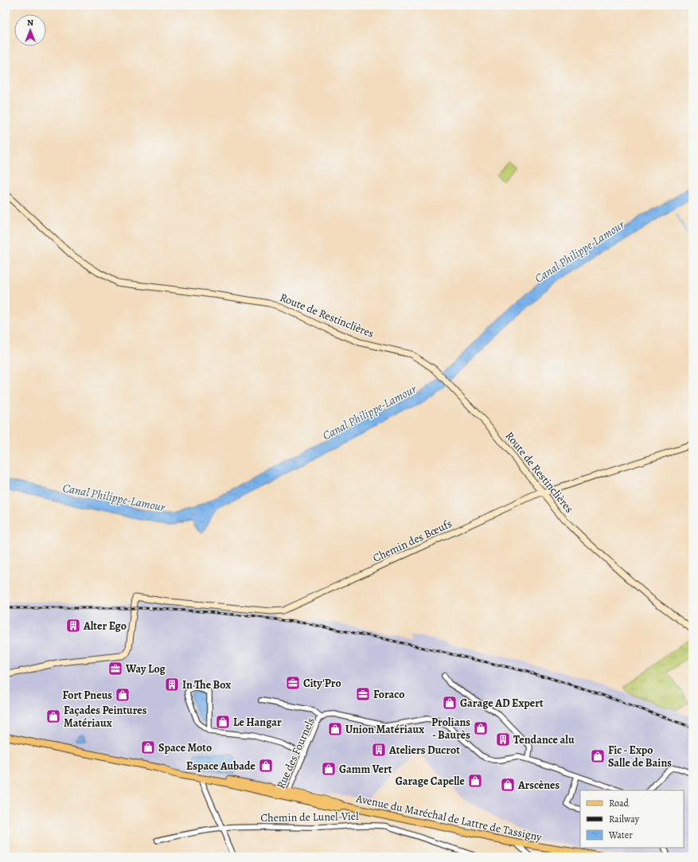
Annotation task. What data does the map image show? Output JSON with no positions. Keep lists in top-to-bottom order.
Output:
{
  "streets": {
    "main road": ["Avenue du Maréchal de Lattre de Tassigny"],
    "street": [
      "Route de Restinclières",
      "Chemin des Bœufs",
      "Rue des Fournels",
      "Chemin de Lunel-Viel"
    ]
  },
  "crossings": [
    ["Route de Restinclières", "Chemin des Bœufs"],
    ["Rue des Fournels", "Avenue du Maréchal de Lattre de Tassigny"]
  ],
  "water": ["Canal Philippe-Lamour"],
  "places": {
    "building": [
      "Alter Ego",
      "In The Box",
      "Tendance alu",
      "Ateliers Ducrot"
    ],
    "office": ["Way Log", "City'Pro", "Foraco"],
    "shop": [
      "Fort Pneus",
      "Garage AD Expert",
      "Façades Peintures Matériaux",
      "Le Hangar",
      "Prolians - Baurès",
      "Union Matériaux",
      "Space Moto",
      "Fic - Expo Salle de Bains",
      "Espace Aubade",
      "Gamm Vert",
      "Garage Capelle",
      "Arscènes"
    ]
  },
  "legend": ["Road", "Railway", "Water"],
  "north": "top"
}
